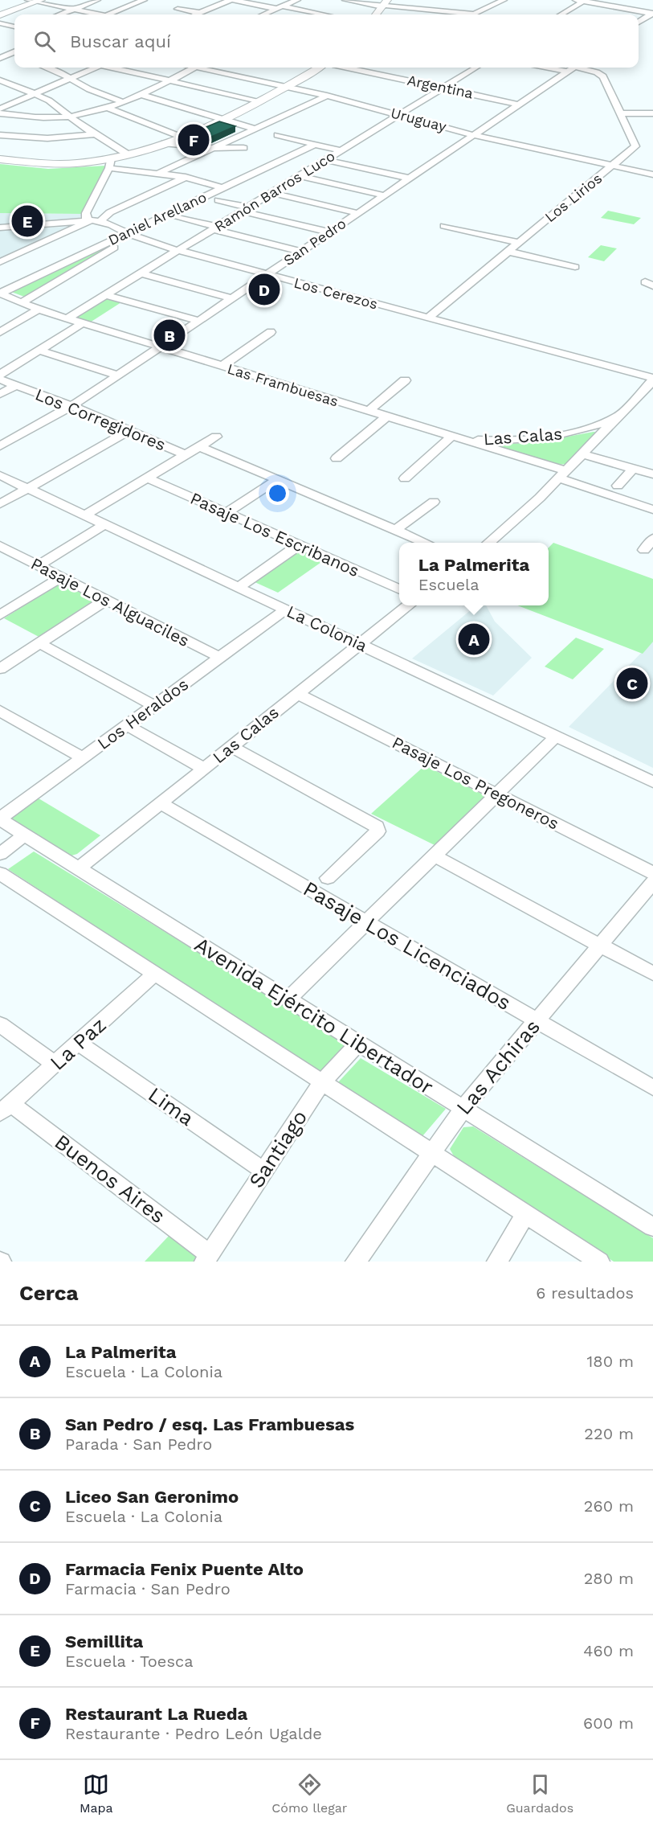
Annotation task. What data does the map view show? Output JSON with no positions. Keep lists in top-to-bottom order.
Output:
{
  "streets": {
    "street": [
      "Argentina",
      "Uruguay",
      "Ramón Barros Luco",
      "Los Lirios",
      "Daniel Arellano",
      "San Pedro",
      "Los Cerezos",
      "Las Frambuesas",
      "Los Corregidores",
      "Las Calas",
      "Pasaje Los Escribanos",
      "Pasaje Los Alguaciles",
      "La Colonia",
      "Los Heraldos",
      "Pasaje Los Pregoneros",
      "Pasaje Los Licenciados",
      "Avenida Ejército Libertador",
      "La Paz",
      "Las Achiras",
      "Lima",
      "Santiago",
      "Buenos Aires"
    ]
  },
  "crossings": [
    ["Argentina", "Ramón Barros Luco"],
    ["Argentina", "San Pedro"],
    ["Uruguay", "Ramón Barros Luco"],
    ["Uruguay", "Los Lirios"],
    ["Uruguay", "San Pedro"],
    ["Ramón Barros Luco", "Los Cerezos"],
    ["Ramón Barros Luco", "Las Frambuesas"],
    ["Los Lirios", "San Pedro"],
    ["Los Lirios", "Los Cerezos"],
    ["Daniel Arellano", "Los Cerezos"],
    ["Daniel Arellano", "Las Frambuesas"],
    ["San Pedro", "Los Cerezos"],
    ["San Pedro", "Las Frambuesas"],
    ["San Pedro", "Los Corregidores"],
    ["Los Cerezos", "Las Calas"],
    ["Las Frambuesas", "Las Calas"],
    ["Las Calas", "La Colonia"],
    ["Las Calas", "Pasaje Los Pregoneros"],
    ["Las Calas", "Pasaje Los Licenciados"],
    ["Las Calas", "Avenida Ejército Libertador"],
    ["Pasaje Los Alguaciles", "Los Heraldos"],
    ["La Colonia", "Los Heraldos"],
    ["Los Heraldos", "Avenida Ejército Libertador"],
    ["Pasaje Los Licenciados", "Las Achiras"],
    ["Avenida Ejército Libertador", "Las Achiras"],
    ["Avenida Ejército Libertador", "Santiago"],
    ["La Paz", "Lima"],
    ["La Paz", "Buenos Aires"],
    ["Lima", "Santiago"],
    ["Santiago", "Buenos Aires"]
  ],
  "page": {
    "search": "Buscar aquí",
    "pins": [
      "F",
      "E",
      "D",
      "B",
      "A",
      "C"
    ],
    "popup": ["La Palmerita", "Escuela"],
    "heading": ["Cerca", "6 resultados"],
    "list": [
      {
        "mark": "A",
        "name": "La Palmerita",
        "note": "Escuela · La Colonia",
        "value": "180 m"
      },
      {
        "mark": "B",
        "name": "San Pedro / esq. Las Frambuesas",
        "note": "Parada · San Pedro",
        "value": "220 m"
      },
      {
        "mark": "C",
        "name": "Liceo San Geronimo",
        "note": "Escuela · La Colonia",
        "value": "260 m"
      },
      {
        "mark": "D",
        "name": "Farmacia Fenix Puente Alto",
        "note": "Farmacia · San Pedro",
        "value": "280 m"
      },
      {
        "mark": "E",
        "name": "Semillita",
        "note": "Escuela · Toesca",
        "value": "460 m"
      },
      {
        "mark": "F",
        "name": "Restaurant La Rueda",
        "note": "Restaurante · Pedro León Ugalde",
        "value": "600 m"
      }
    ],
    "nav": ["Mapa", "Cómo llegar", "Guardados"]
  }
}
